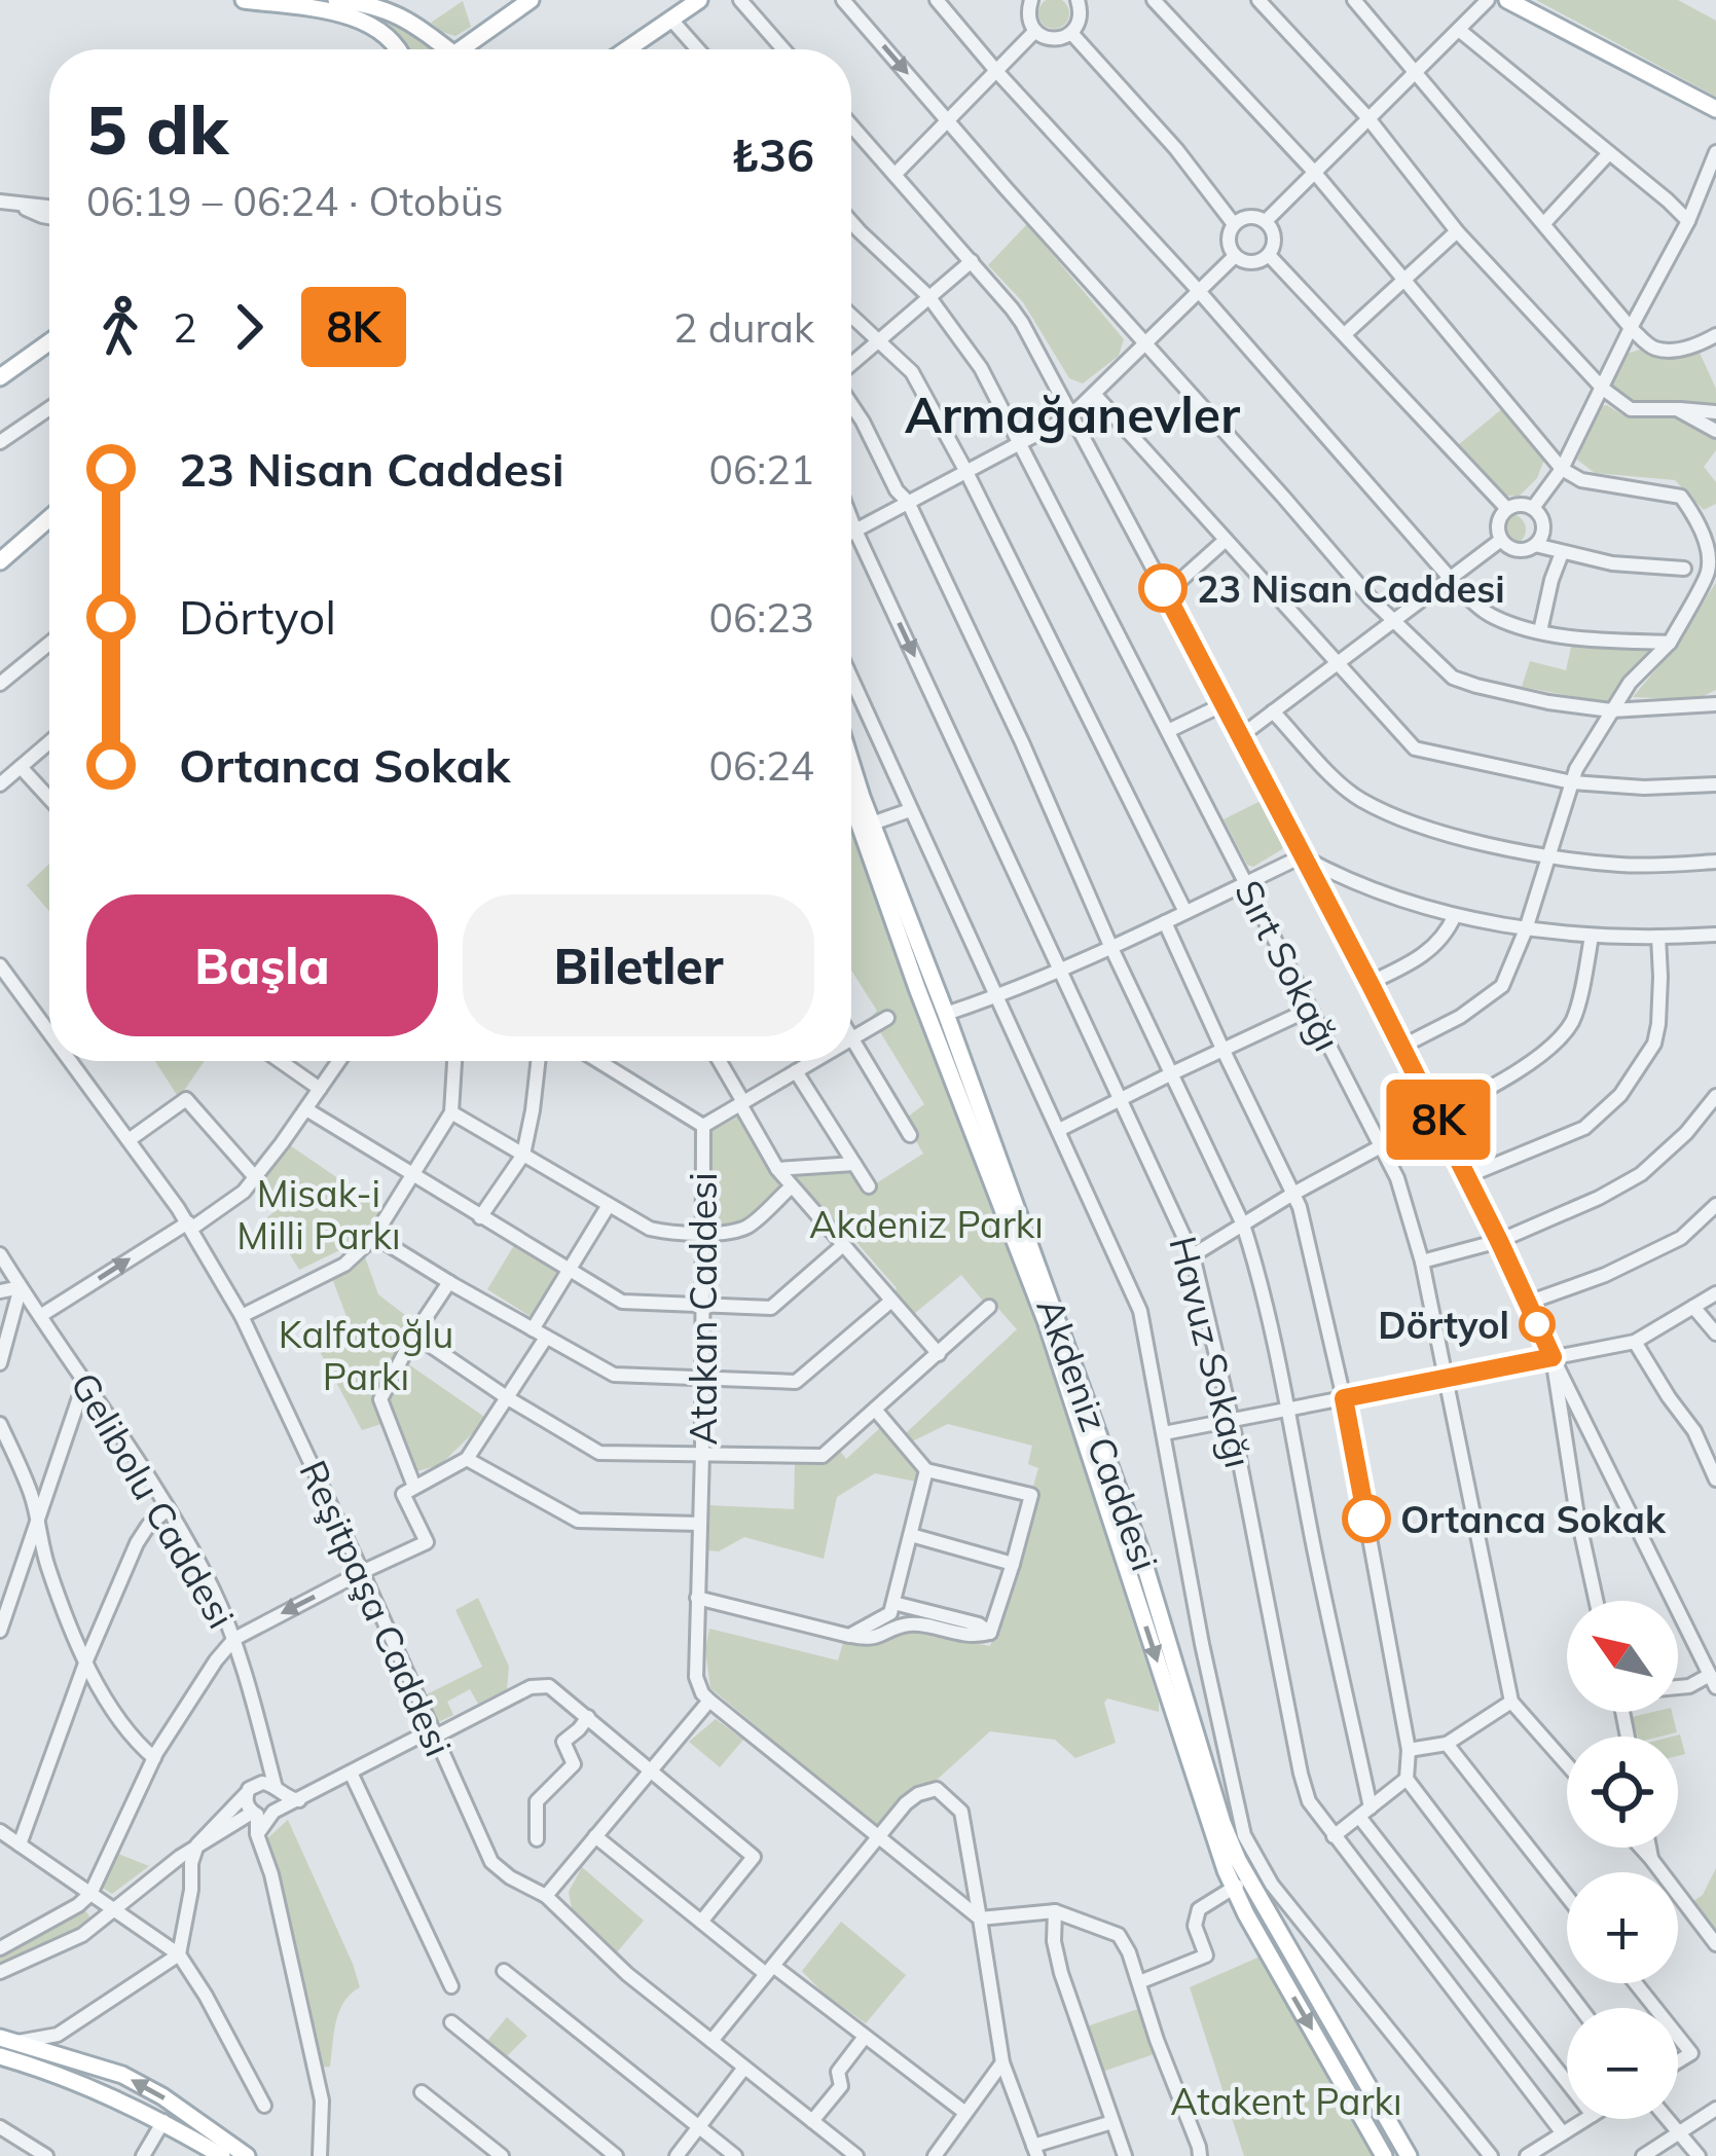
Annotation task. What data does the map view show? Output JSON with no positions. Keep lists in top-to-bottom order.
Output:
{
  "streets": {
    "main road": ["Akdeniz Caddesi"],
    "street": [
      "Sırt Sokağı",
      "Atakan Caddesi",
      "Havuz Sokağı",
      "Gelibolu Caddesi",
      "Reşitpaşa Caddesi"
    ]
  },
  "districts": ["Armağanevler"],
  "parks": [
    "Misak-i Milli Parkı",
    "Akdeniz Parkı",
    "Kalfatoğlu Parkı",
    "Atakent Parkı"
  ],
  "places": ["23 Nisan Caddesi", "Dörtyol", "Ortanca Sokak"],
  "lines": ["bus line 8K"],
  "north": "top left",
  "page": {
    "on_map": "8K",
    "heading": ["5 dk", "06:19 – 06:24 · Otobüs", "₺36"],
    "legs": ["2", "8K", "2 durak"],
    "list": [
      {
        "name": "23 Nisan Caddesi",
        "value": "06:21"
      },
      {
        "name": "Dörtyol",
        "value": "06:23"
      },
      {
        "name": "Ortanca Sokak",
        "value": "06:24"
      }
    ],
    "buttons": ["Başla", "Biletler"],
    "map_buttons": ["+", "−"]
  }
}
